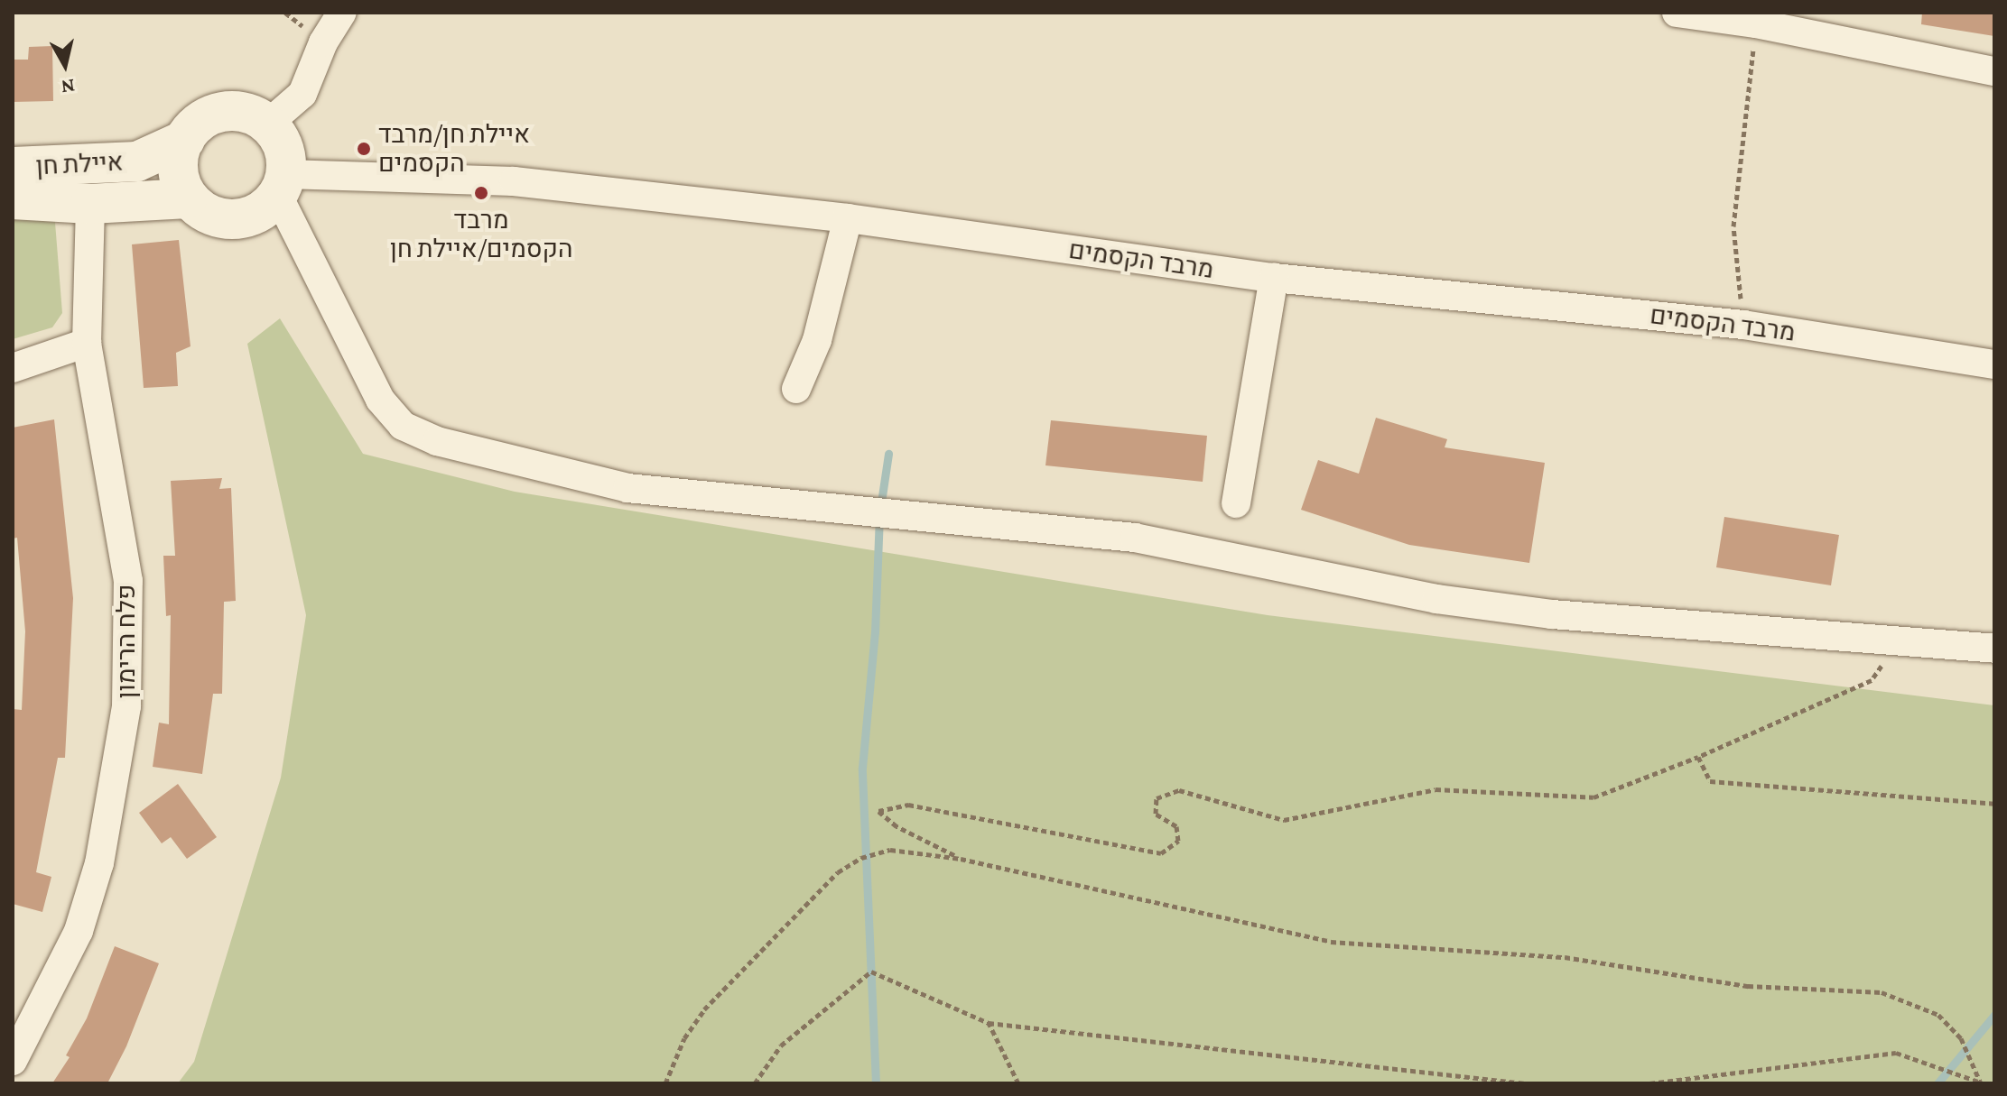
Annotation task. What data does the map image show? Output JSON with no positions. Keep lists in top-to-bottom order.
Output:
{
  "streets": {
    "street": ["איילת חן", "מרבד הקסמים", "פלח הרימון"]
  },
  "crossings": [
    ["איילת חן", "מרבד הקסמים"]
  ],
  "places": ["איילת חן/מרבד הקסמים", "מרבד הקסמים/איילת חן"],
  "north": "bottom"
}
